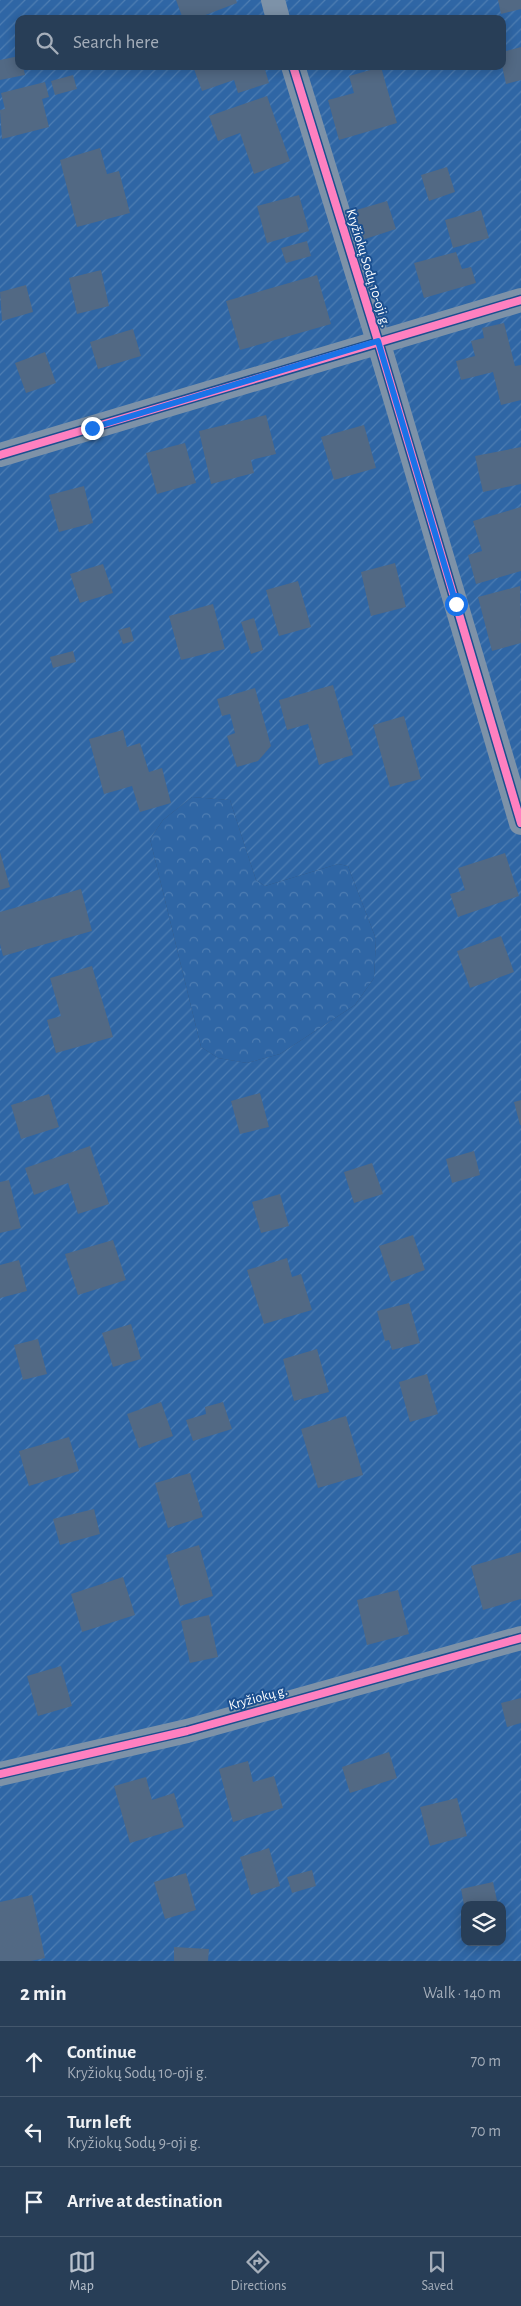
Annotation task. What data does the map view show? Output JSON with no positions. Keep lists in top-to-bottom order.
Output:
{
  "streets": {
    "street": ["Kryžiokų Sodų 10-oji g.", "Kryžiokų g."]
  },
  "page": {
    "search": "Search here",
    "heading": ["2 min", "Walk · 140 m"],
    "list": [
      ["Continue", "Kryžiokų Sodų 10-oji g.", "70 m"],
      ["Turn left", "Kryžiokų Sodų 9-oji g.", "70 m"],
      "Arrive at destination"
    ],
    "nav": ["Map", "Directions", "Saved"]
  }
}
